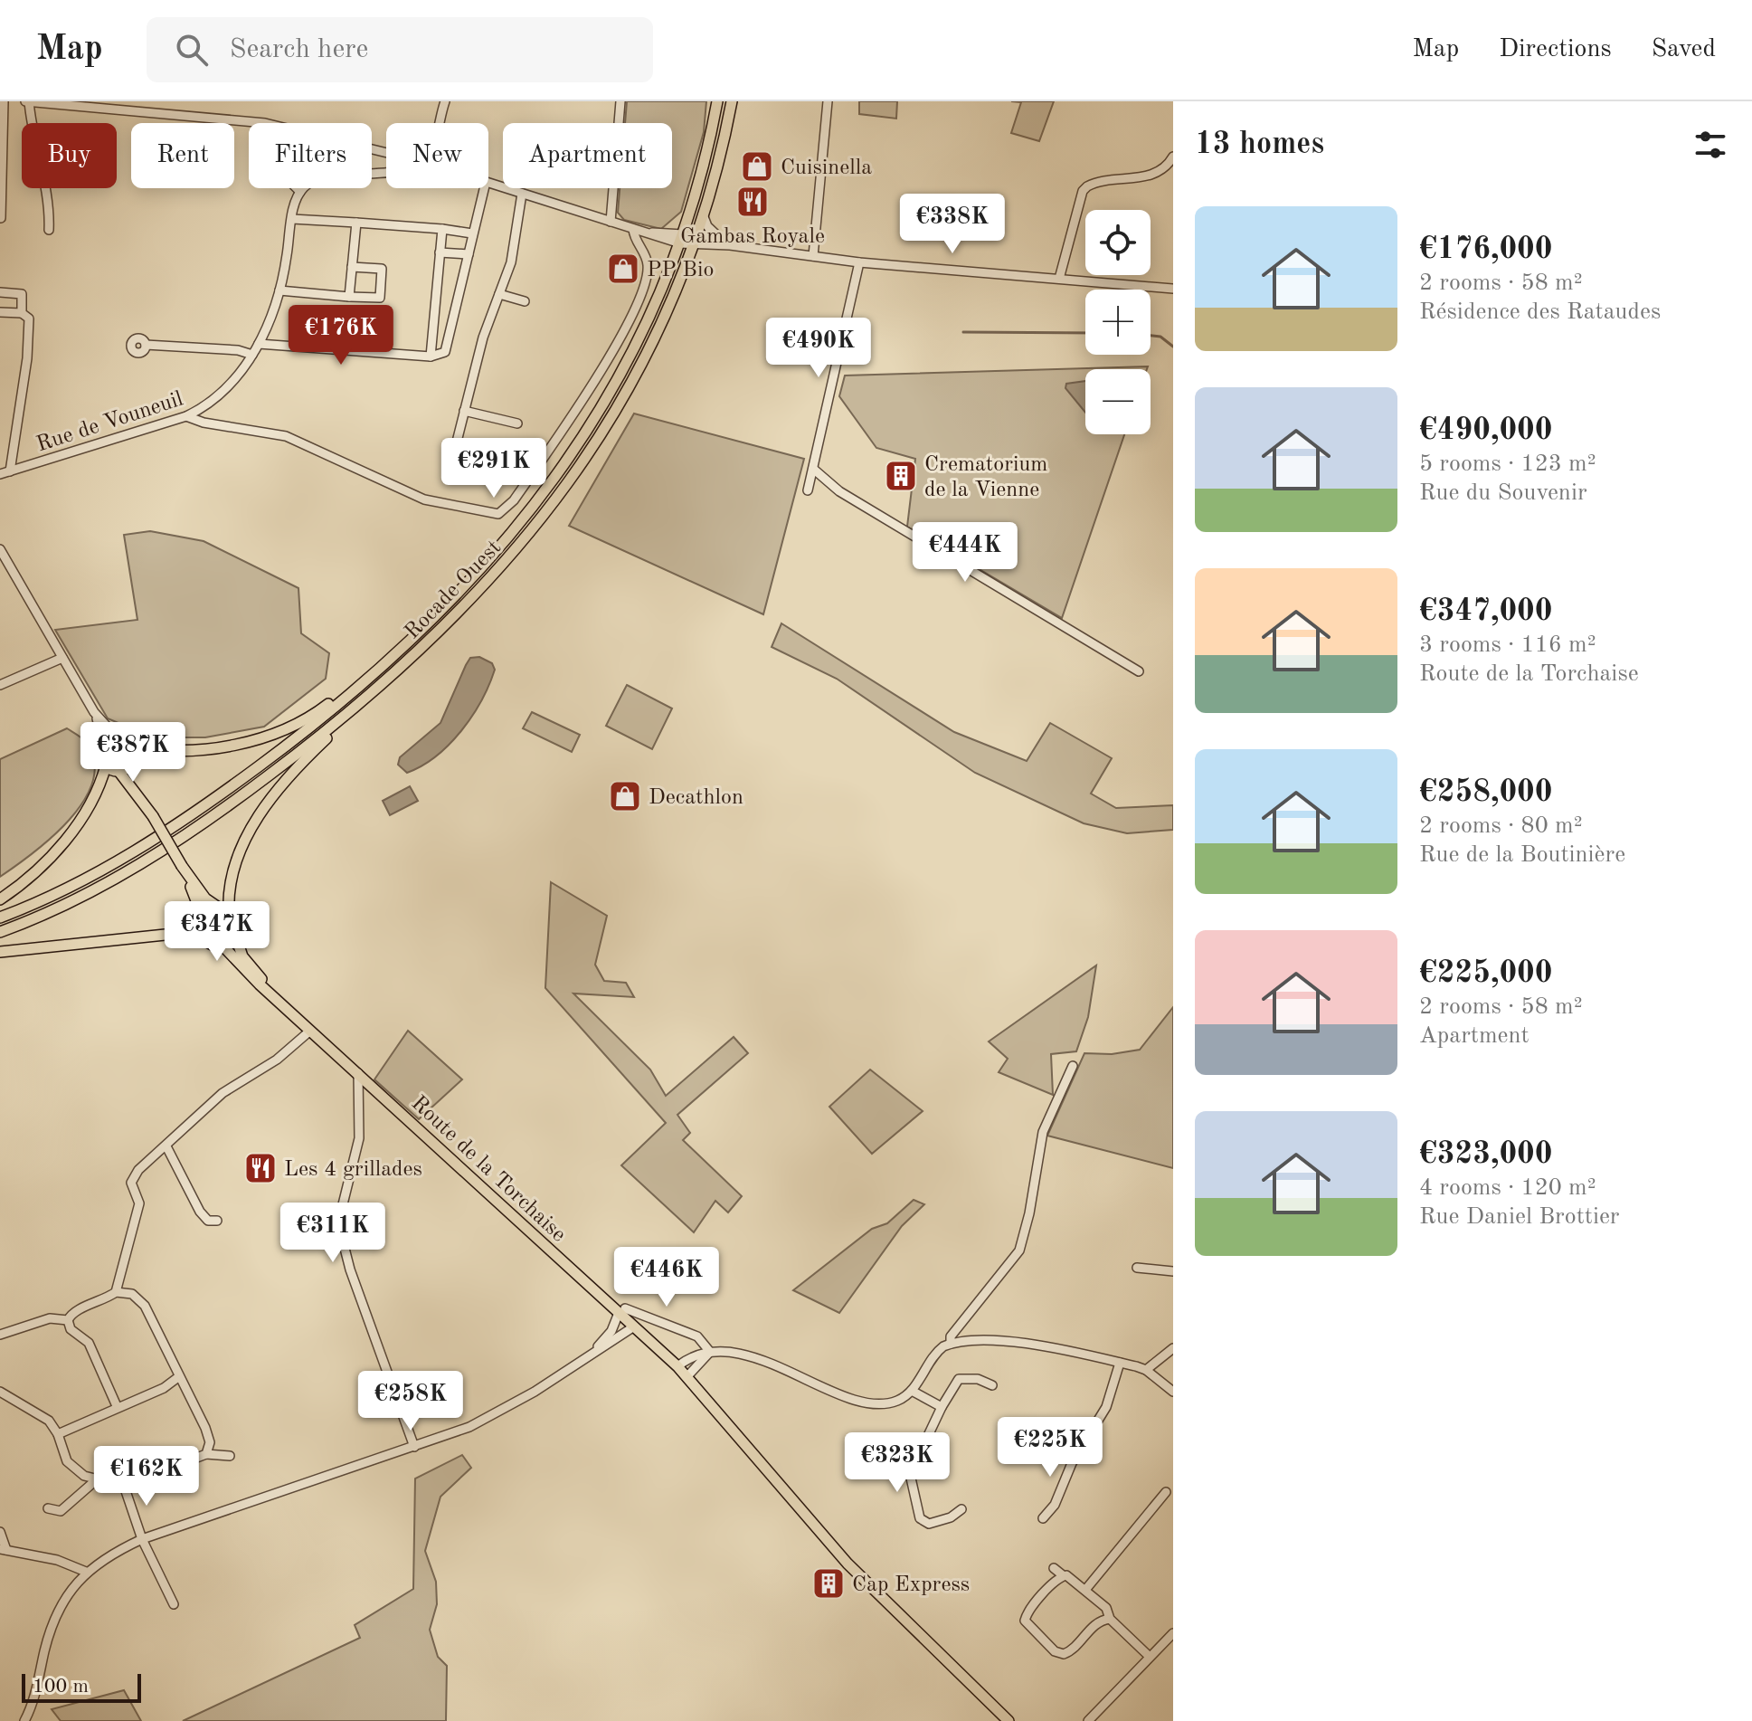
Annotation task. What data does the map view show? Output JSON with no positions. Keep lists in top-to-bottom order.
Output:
{
  "streets": {
    "main road": ["Rocade Ouest", "Route de la Torchaise"],
    "street": ["Rue de Vouneuil"]
  },
  "places": {
    "shop": ["Cuisinella", "PP Bio", "Decathlon"],
    "restaurant": ["Gambas Royale", "Les 4 grillades"],
    "building": ["Crematorium de la Vienne", "Cap Express"]
  },
  "scale_bar": "100 m",
  "page": {
    "header": "Map",
    "search": "Search here",
    "nav": ["Map", "Directions", "Saved"],
    "heading": "13 homes",
    "chip": [
      "Buy",
      "Rent",
      "Filters",
      "New",
      "Apartment"
    ],
    "list": [
      {
        "name": "€176,000",
        "note": "2 rooms · 58 m² · Résidence des Rataudes"
      },
      {
        "name": "€490,000",
        "note": "5 rooms · 123 m² · Rue du Souvenir"
      },
      {
        "name": "€347,000",
        "note": "3 rooms · 116 m² · Route de la Torchaise"
      },
      {
        "name": "€258,000",
        "note": "2 rooms · 80 m² · Rue de la Boutinière"
      },
      {
        "name": "€225,000",
        "note": "2 rooms · 58 m² · Apartment"
      },
      {
        "name": "€323,000",
        "note": "4 rooms · 120 m² · Rue Daniel Brottier"
      }
    ],
    "price": [
      "€338K",
      "€176K",
      "€490K",
      "€291K",
      "€444K",
      "€387K",
      "€347K",
      "€311K",
      "€446K",
      "€258K",
      "€225K",
      "€323K",
      "€162K"
    ],
    "map_buttons": ["+", "−"],
    "scale": "100 m"
  }
}
